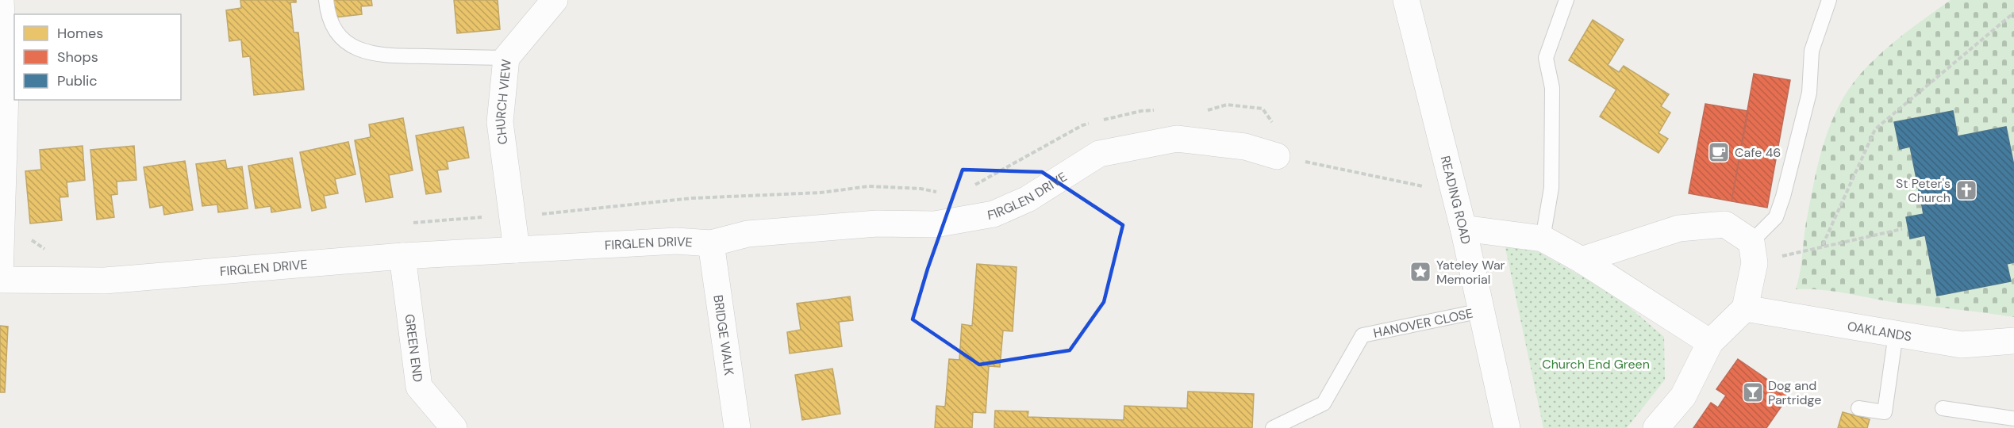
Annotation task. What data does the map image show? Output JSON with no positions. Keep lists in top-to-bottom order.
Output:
{
  "streets": {
    "street": [
      "CHURCH VIEW",
      "FIRGLEN DRIVE",
      "READING ROAD",
      "OAKLANDS",
      "BRIDGE WALK",
      "GREEN END"
    ],
    "lane": ["HANOVER CLOSE"]
  },
  "crossings": [
    ["CHURCH VIEW", "FIRGLEN DRIVE"],
    ["FIRGLEN DRIVE", "BRIDGE WALK"],
    ["FIRGLEN DRIVE", "GREEN END"],
    ["READING ROAD", "HANOVER CLOSE"]
  ],
  "parks": ["Church End Green"],
  "places": {
    "cafe": ["Cafe 46"],
    "church": ["St Peter's Church"],
    "place": ["Yateley War Memorial"],
    "bar": ["Dog and Partridge"]
  },
  "legend": ["Homes", "Shops", "Public"]
}
